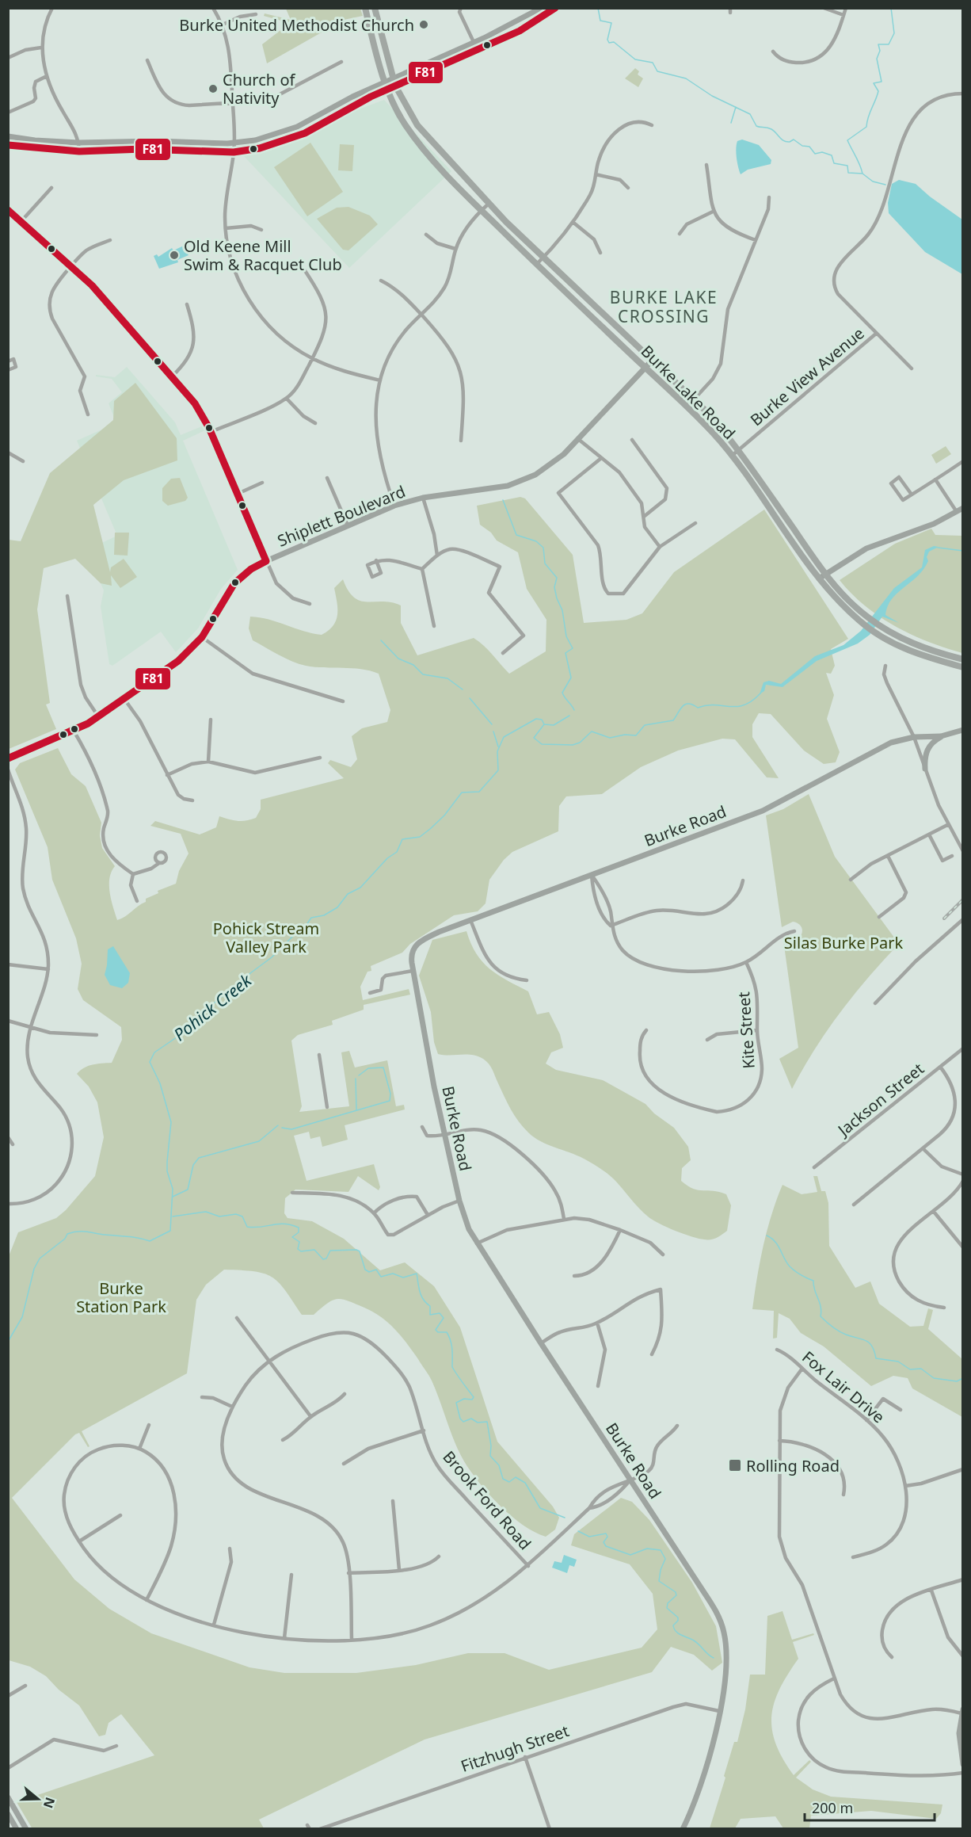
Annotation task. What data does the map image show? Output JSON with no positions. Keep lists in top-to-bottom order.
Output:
{
  "streets": {
    "main road": ["Burke Lake Road"],
    "street": [
      "Burke View Avenue",
      "Shiplett Boulevard",
      "Burke Road",
      "Kite Street",
      "Jackson Street",
      "Fox Lair Drive",
      "Brook Ford Road",
      "Fitzhugh Street"
    ]
  },
  "crossings": [
    ["Burke View Avenue", "Burke Lake Road"],
    ["Burke Lake Road", "Shiplett Boulevard"],
    ["Burke Road", "Fitzhugh Street"]
  ],
  "districts": ["BURKE LAKE CROSSING"],
  "water": ["Pohick Creek"],
  "parks": ["Pohick Stream Valley Park", "Silas Burke Park", "Burke Station Park"],
  "places": {
    "other": ["Burke United Methodist Church", "Church of Nativity", "Old Keene Mill Swim & Racquet Club"],
    "transit": ["Rolling Road"]
  },
  "lines": ["transit line F81"],
  "scale_bar": "200 m",
  "north": "right"
}
